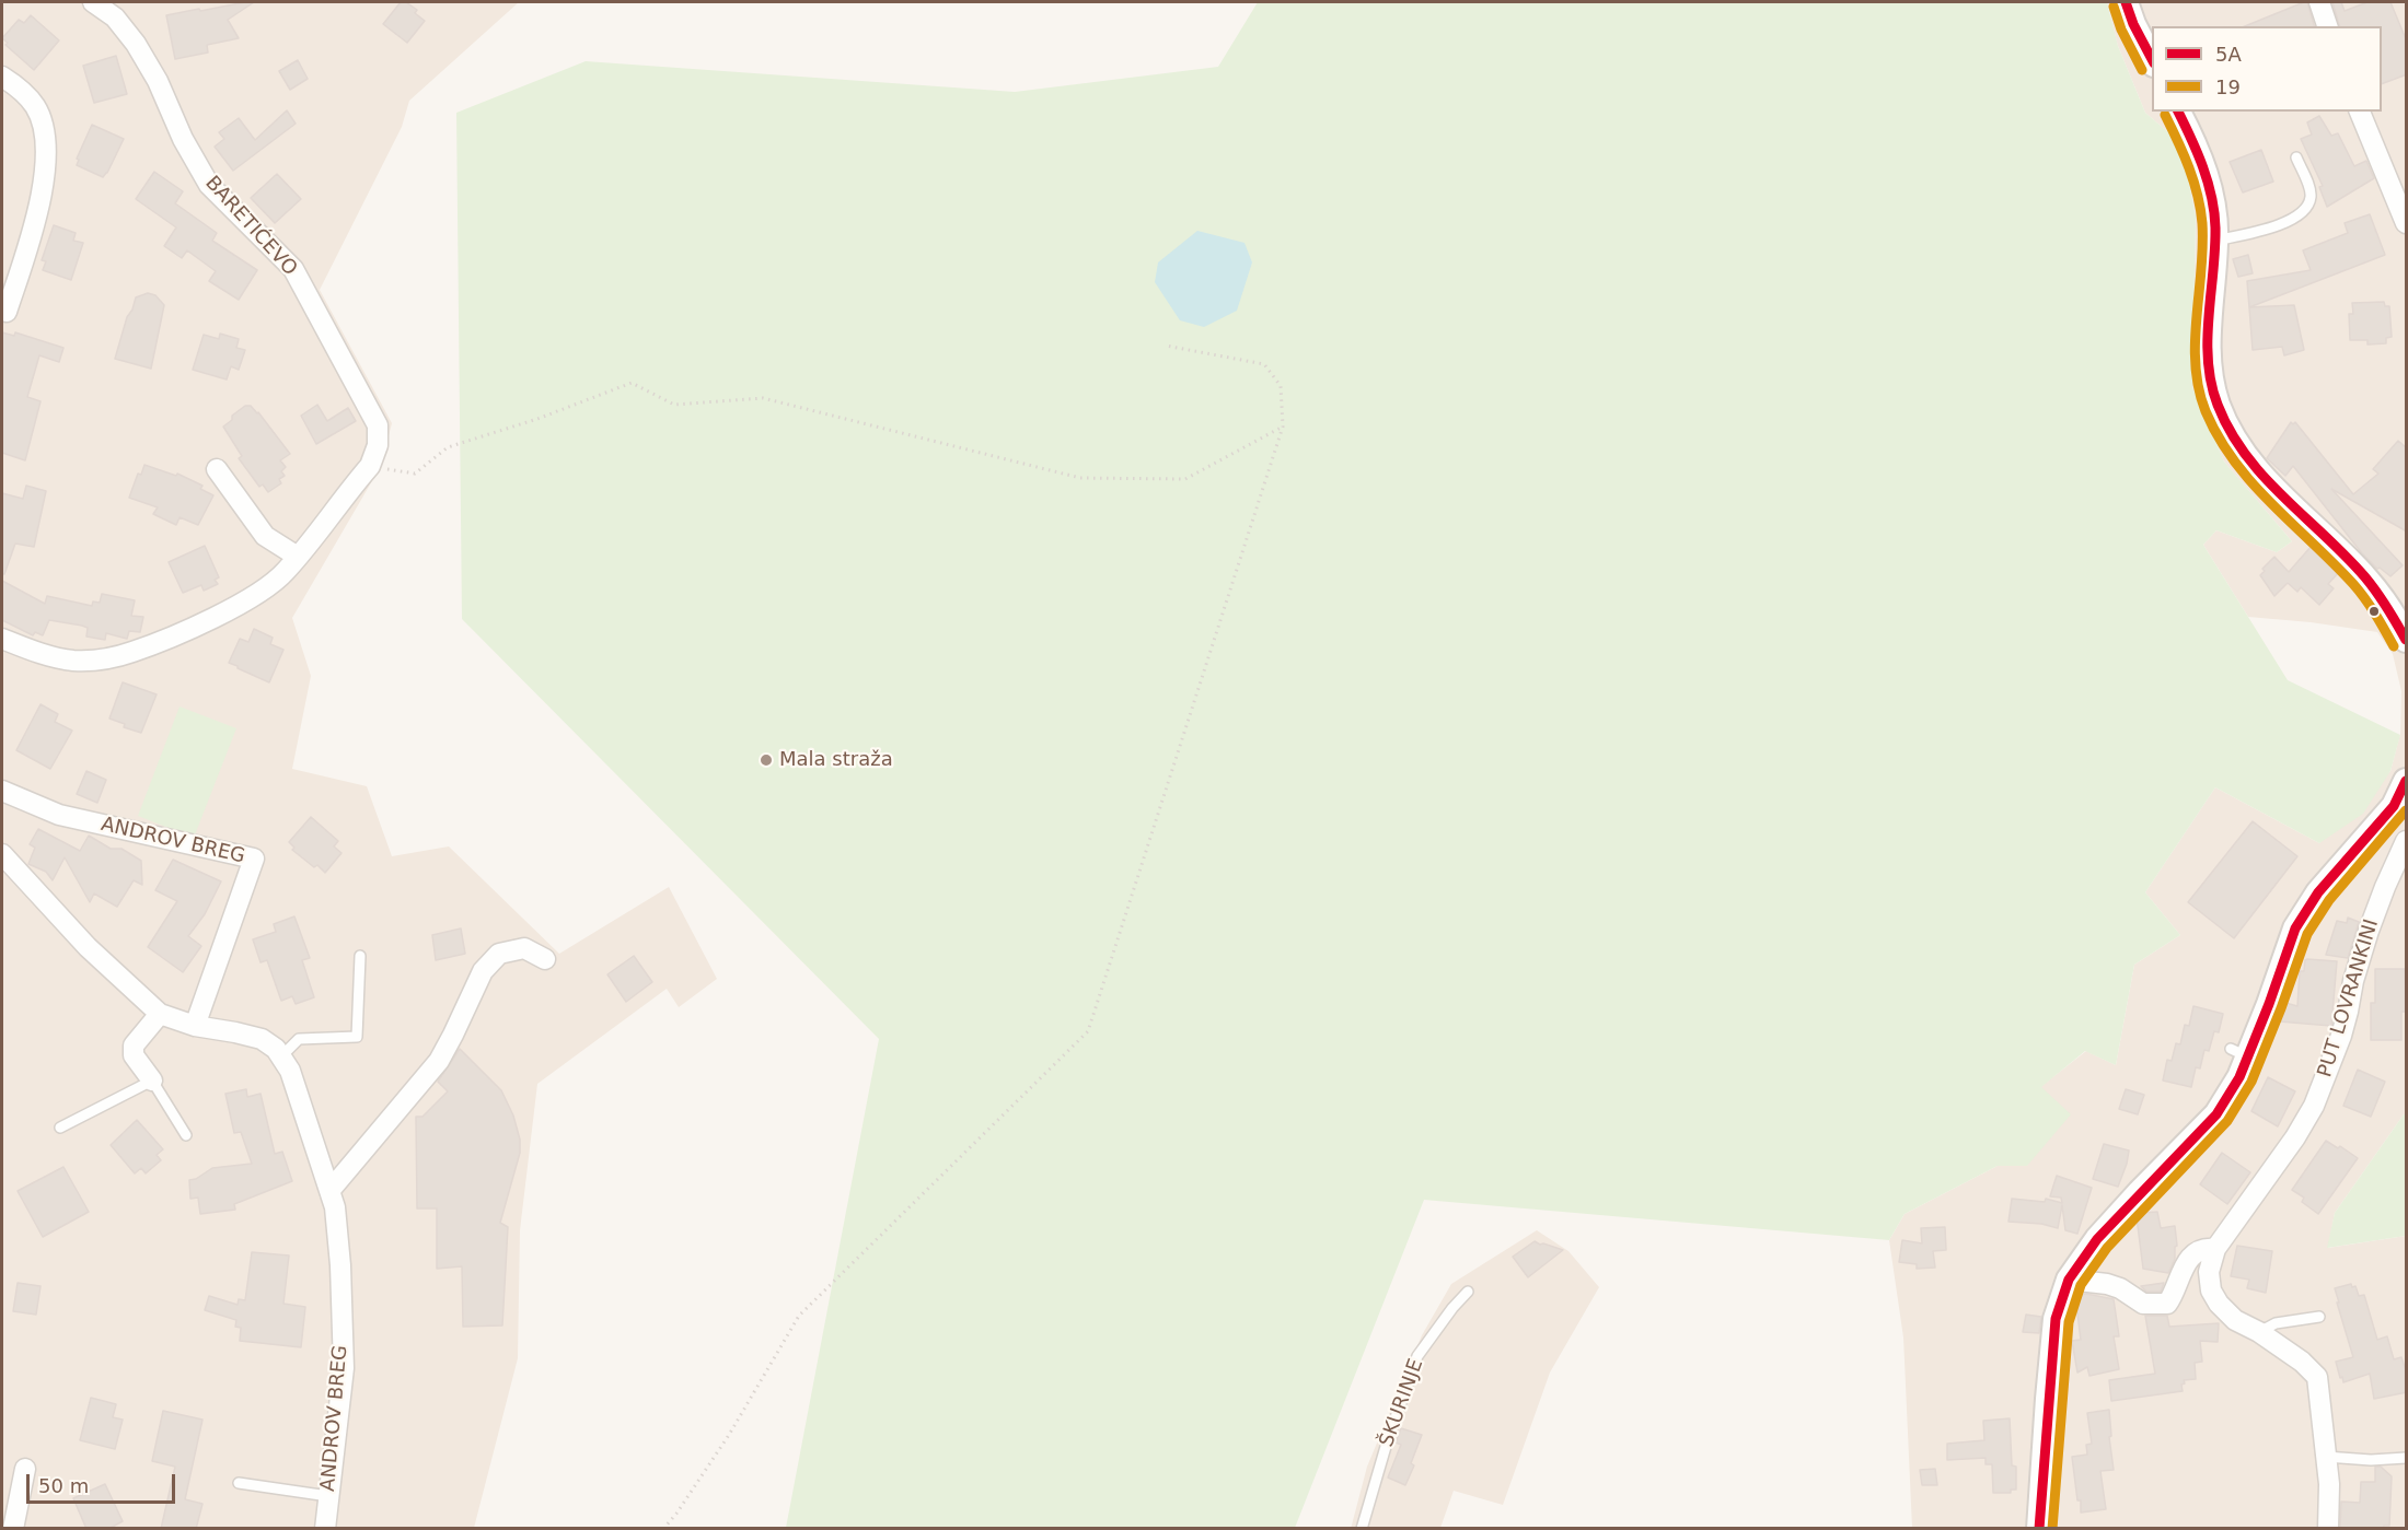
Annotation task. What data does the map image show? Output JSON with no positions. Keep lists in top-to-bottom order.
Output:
{
  "streets": {
    "street": ["BARETIĆEVO", "ANDROV BREG", "PUT LOVRANKINI"],
    "lane": ["ŠKURINJE"]
  },
  "places": ["Mala straža"],
  "lines": ["transit line 5A", "transit line 19"],
  "legend": ["5A", "19"],
  "scale_bar": "50 m"
}
